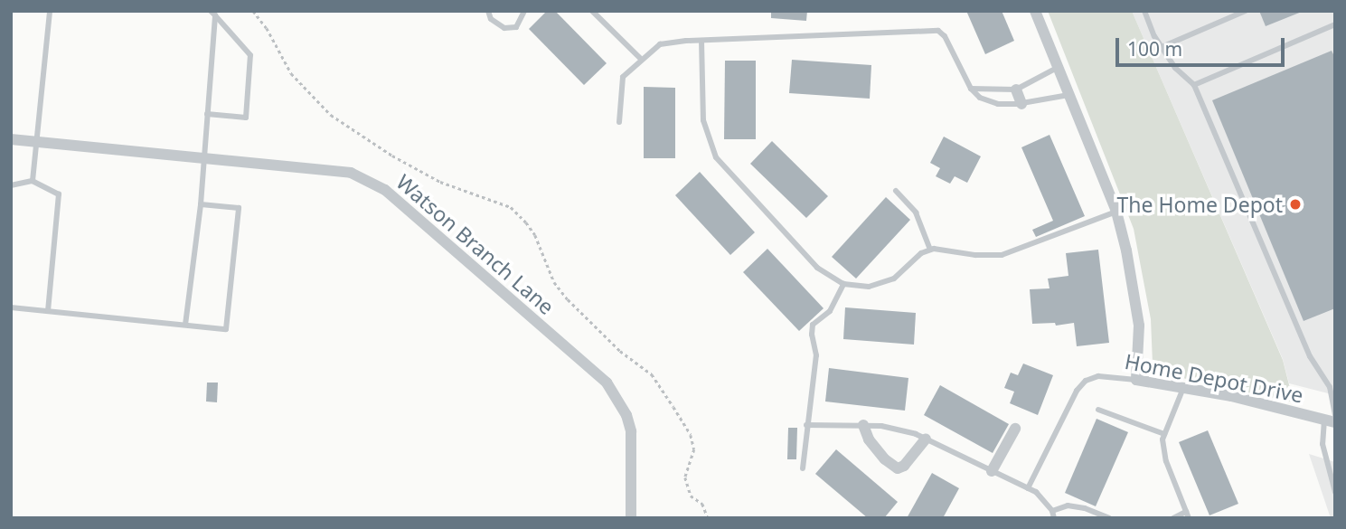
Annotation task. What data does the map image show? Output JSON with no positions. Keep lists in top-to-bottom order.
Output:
{
  "streets": {
    "street": ["Watson Branch Lane", "Home Depot Drive"]
  },
  "places": ["The Home Depot"],
  "scale_bar": "100 m"
}
